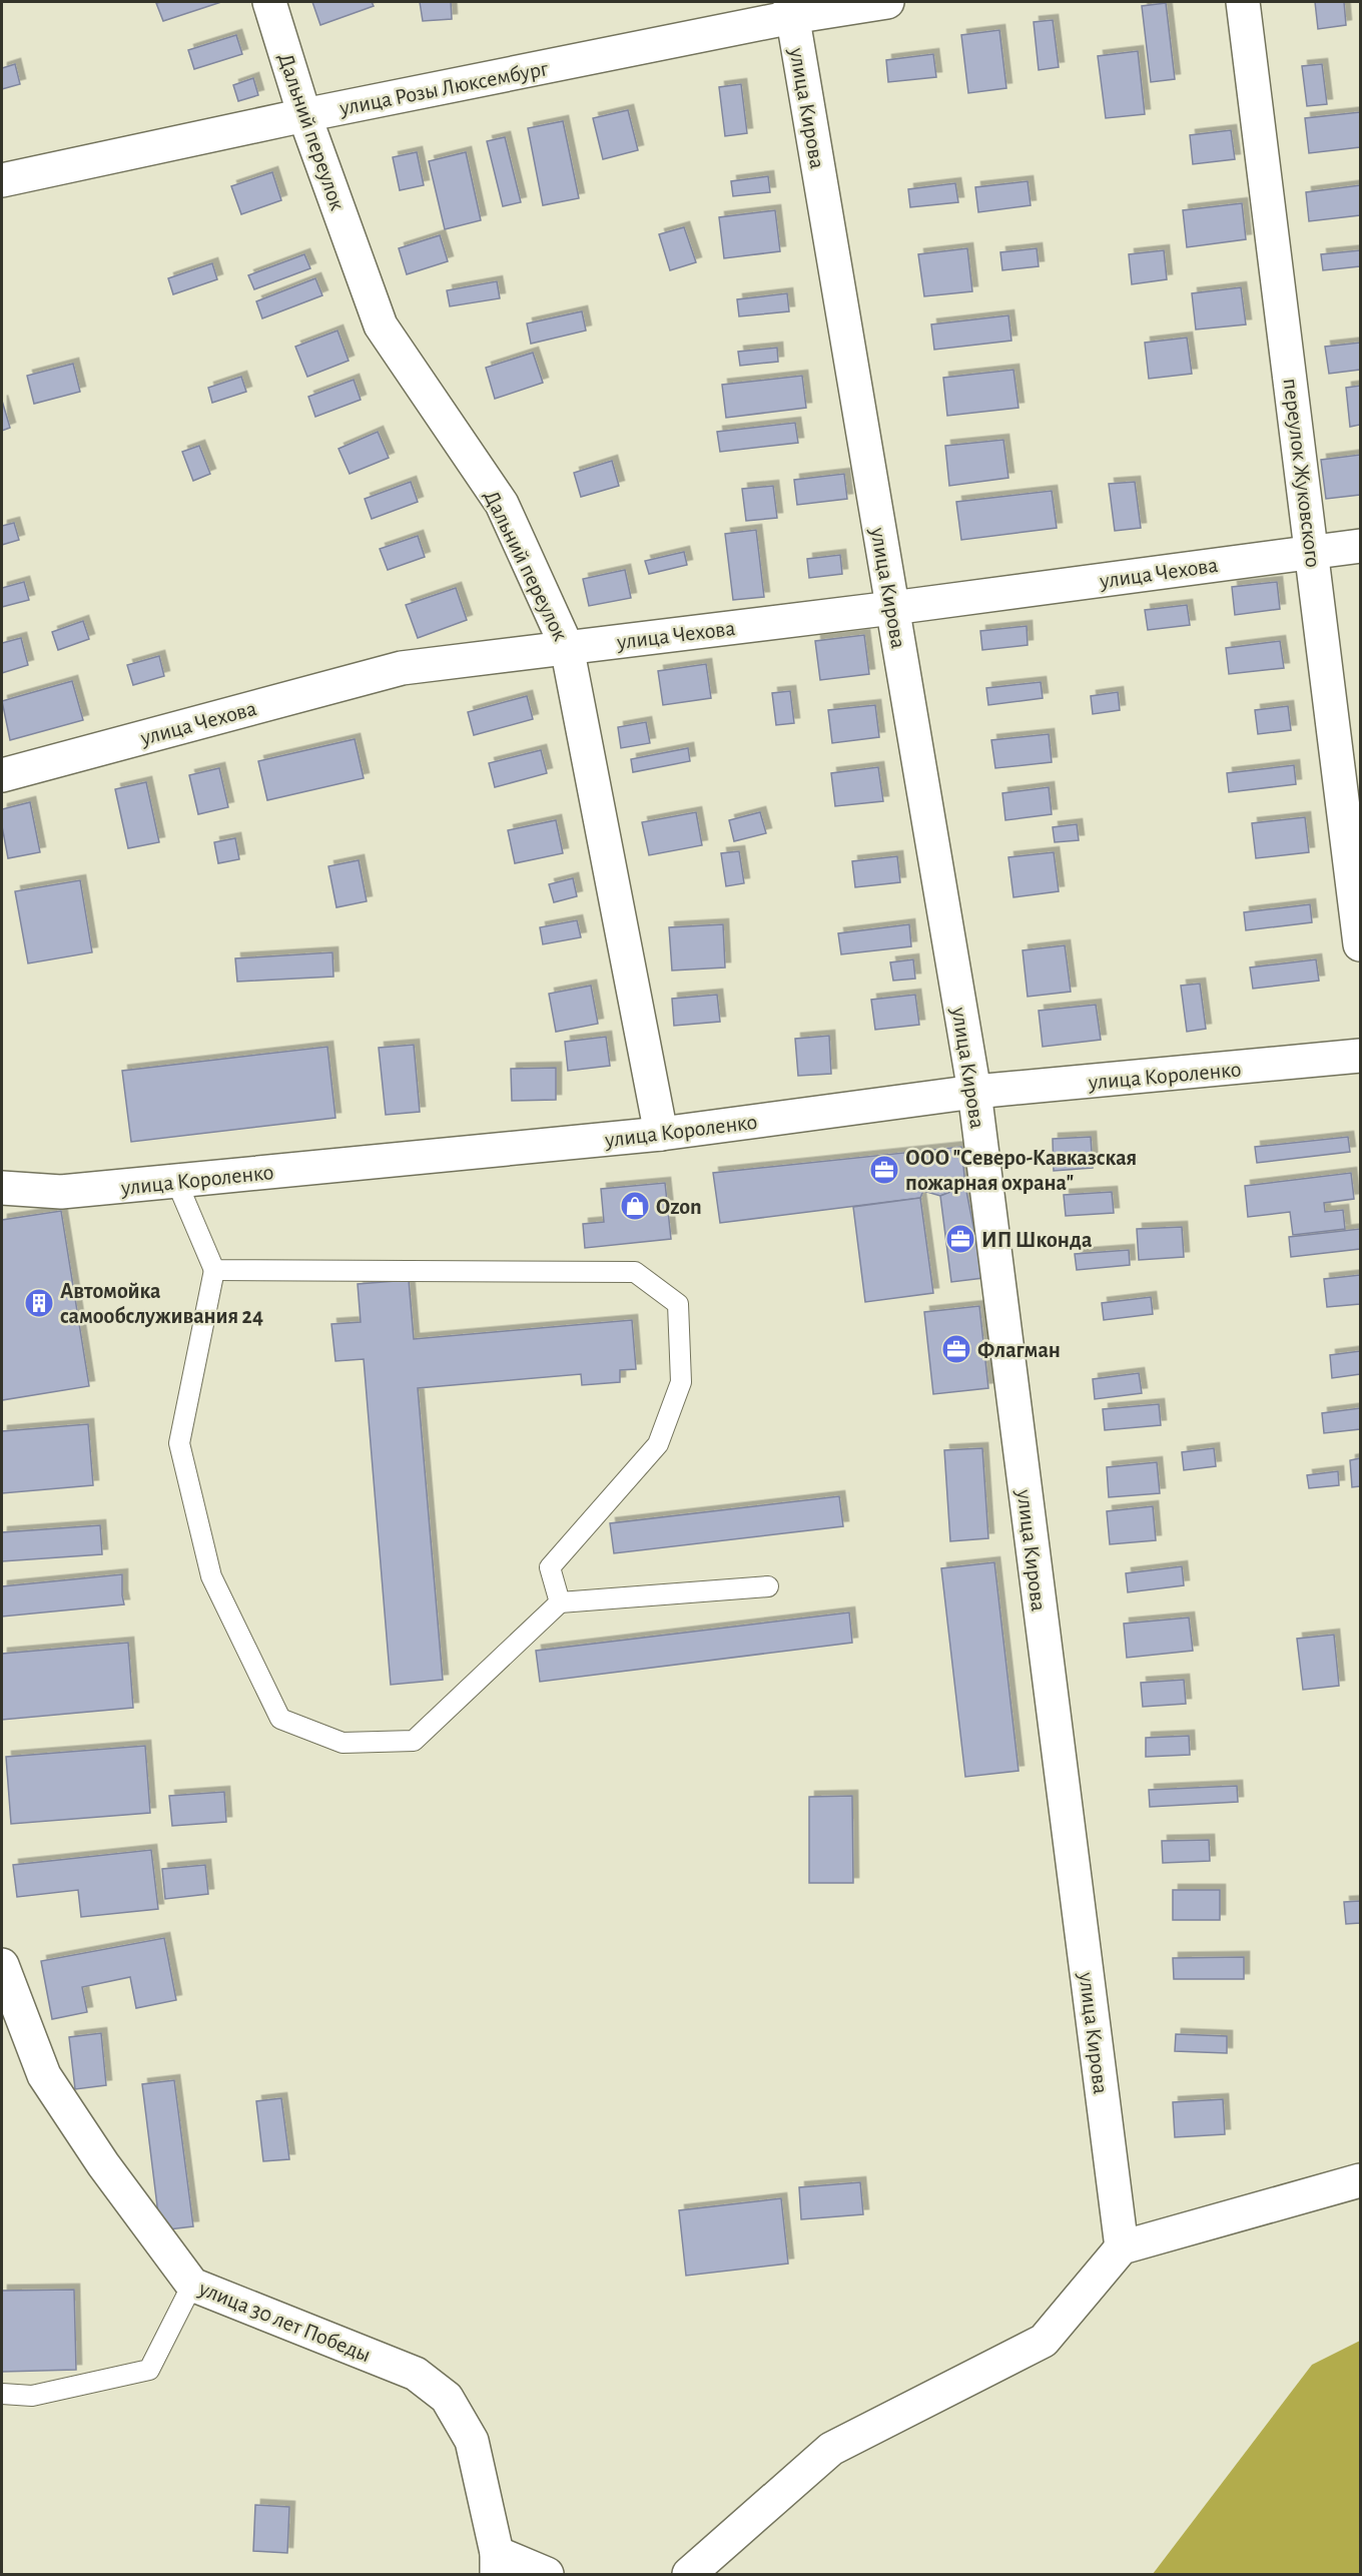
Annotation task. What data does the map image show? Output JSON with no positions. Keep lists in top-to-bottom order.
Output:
{
  "streets": {
    "street": [
      "улица Розы Люксембург",
      "улица Кирова",
      "Дальний переулок",
      "переулок Жуковского",
      "улица Чехова",
      "улица Короленко",
      "улица 30 лет Победы"
    ]
  },
  "crossings": [
    ["улица Розы Люксембург", "улица Кирова"],
    ["улица Розы Люксембург", "Дальний переулок"],
    ["улица Кирова", "улица Чехова"],
    ["улица Кирова", "улица Короленко"],
    ["Дальний переулок", "улица Чехова"],
    ["Дальний переулок", "улица Короленко"],
    ["переулок Жуковского", "улица Чехова"]
  ],
  "places": {
    "office": ["ООО \"Северо-Кавказская пожарная охрана\"", "ИП Шконда", "Флагман"],
    "shop": ["Ozon"],
    "building": ["Автомойка самообслуживания 24"]
  }
}
